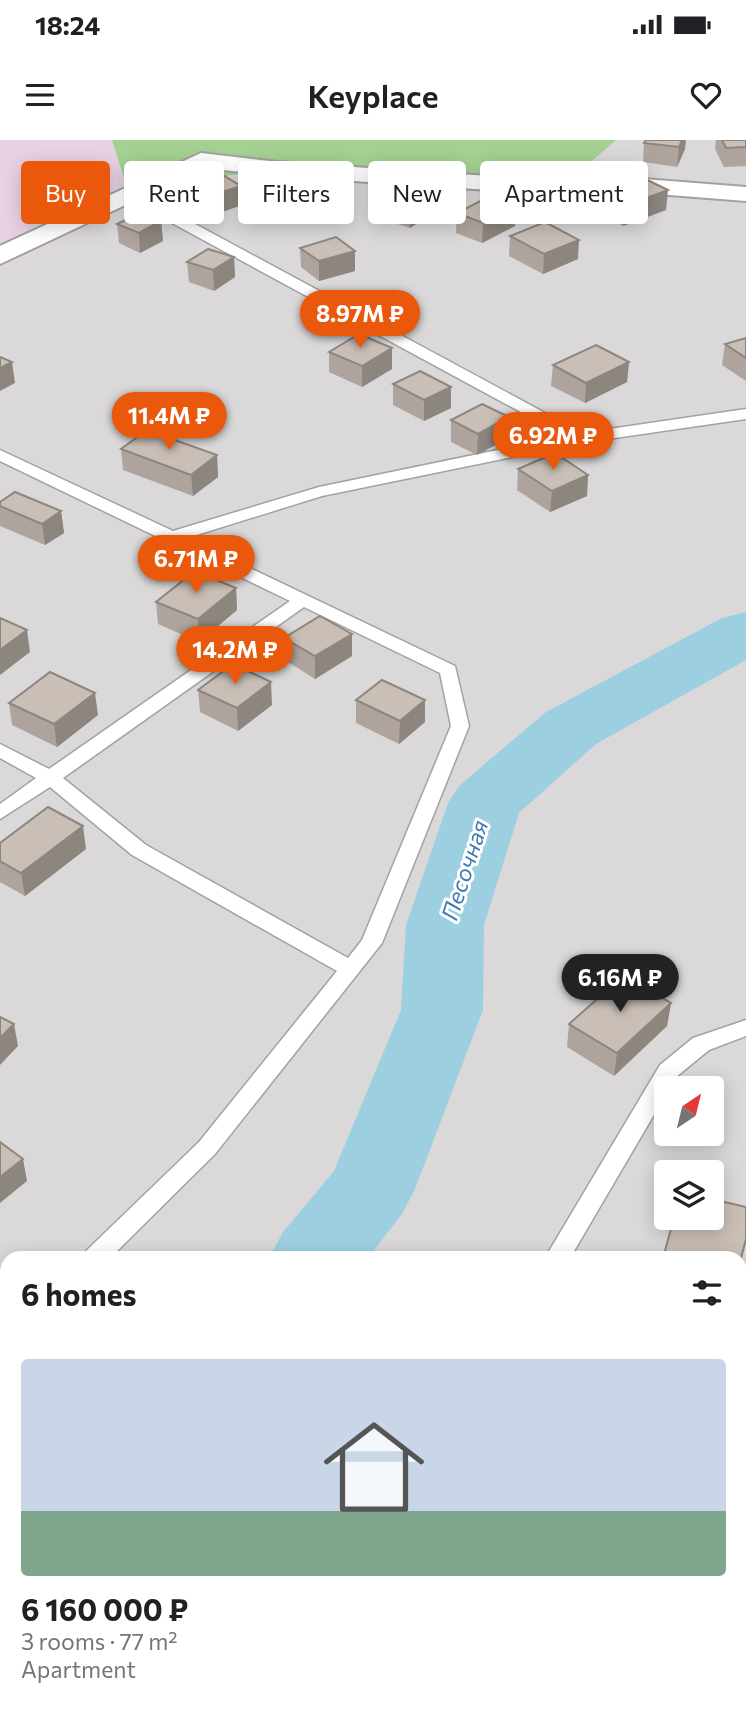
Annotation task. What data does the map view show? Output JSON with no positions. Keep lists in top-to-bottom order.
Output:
{
  "water": ["Песочная"],
  "north": "top right",
  "page": {
    "status": "18:24",
    "header": "Keyplace",
    "chip": [
      "Buy",
      "Rent",
      "Filters",
      "New",
      "Apartment"
    ],
    "price": [
      "8.97M ₽",
      "11.4M ₽",
      "6.92M ₽",
      "6.71M ₽",
      "14.2M ₽",
      "6.16M ₽"
    ],
    "heading": "6 homes",
    "list": [
      {
        "name": "6 160 000 ₽",
        "note": "3 rooms · 77 m² · Apartment"
      }
    ]
  }
}
